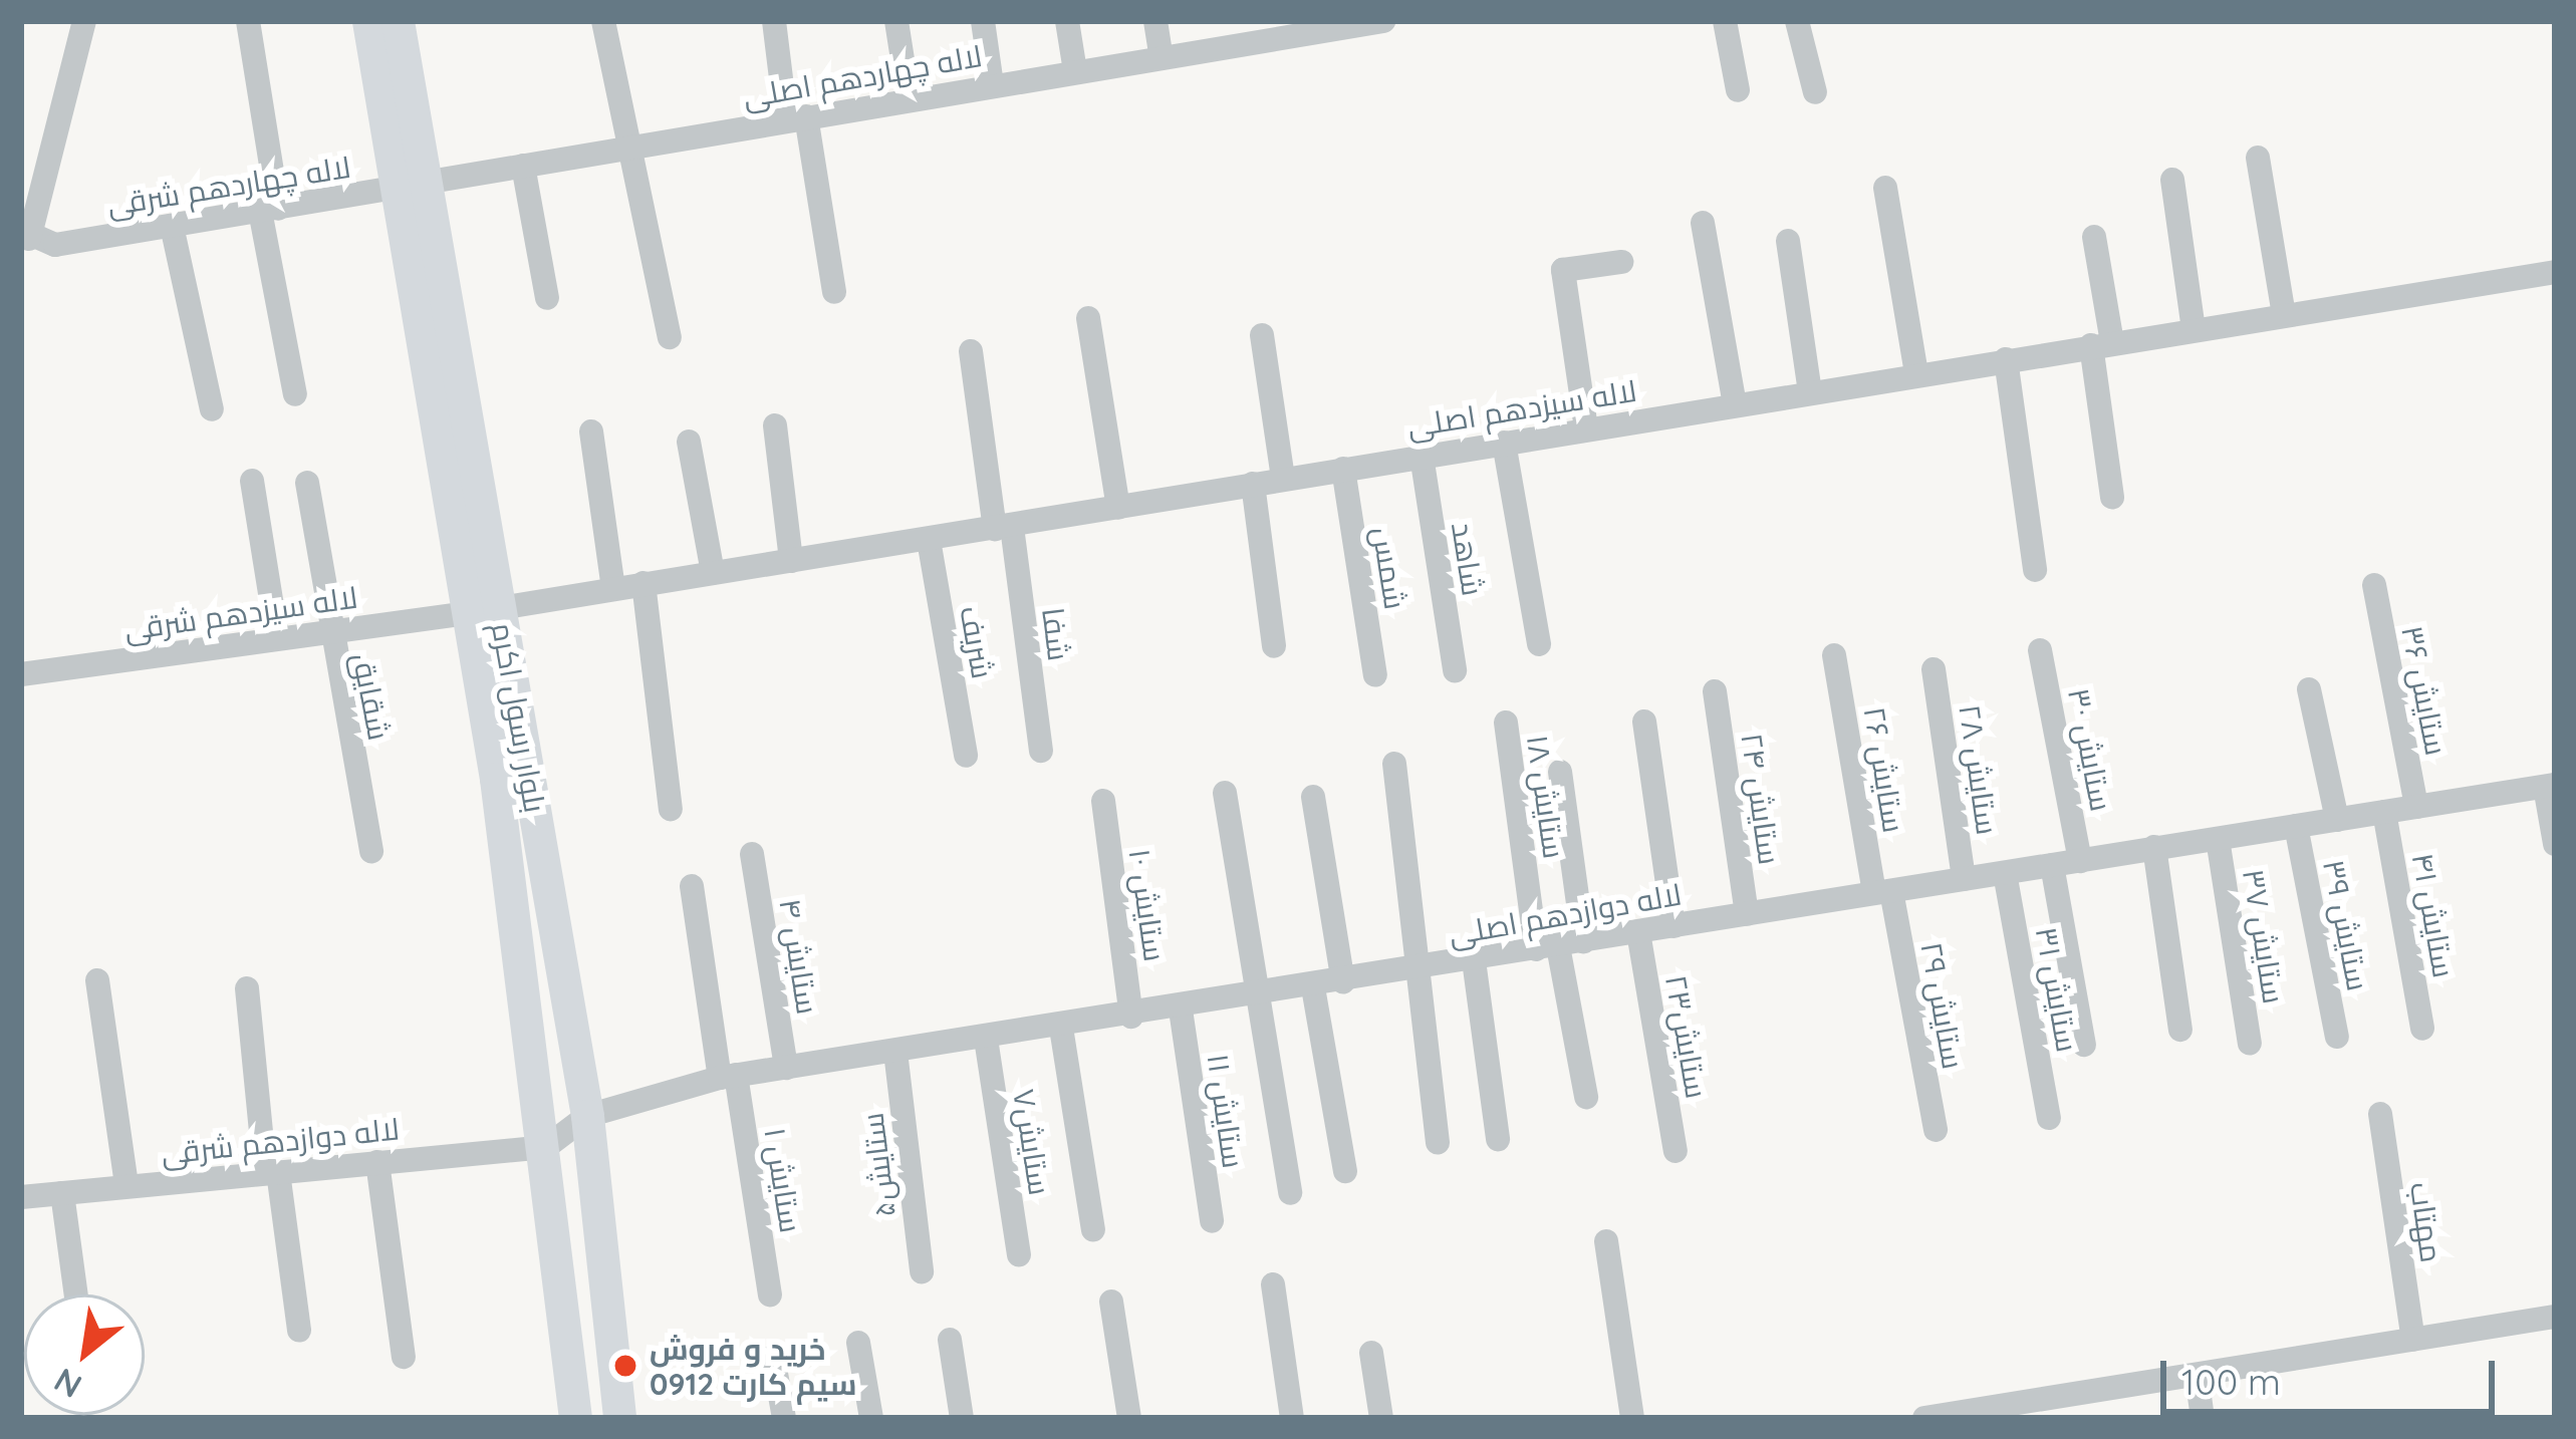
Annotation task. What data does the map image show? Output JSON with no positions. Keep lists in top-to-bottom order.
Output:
{
  "streets": {
    "main road": ["بلوار رسول اکرم"],
    "street": [
      "لاله چهاردهم اصلی",
      "لاله چهاردهم شرقی",
      "لاله سیزدهم اصلی",
      "شاهد",
      "شمس",
      "لاله سیزدهم شرقی",
      "شفا",
      "شریف",
      "ستایش ۳۶",
      "شقایق",
      "ستایش ۳۰",
      "ستایش ۲۶",
      "ستایش ۲۸",
      "ستایش ۱۸",
      "ستایش ۲۴",
      "ستایش ۱۰",
      "لاله دوازدهم اصلی",
      "ستایش ۴۱",
      "ستایش ۳۹",
      "ستایش ۳۷",
      "ستایش ۴",
      "ستایش ۳۱",
      "ستایش ۲۹",
      "ستایش۲۳",
      "ستایش ۱۱",
      "لاله دوازدهم شرقی",
      "ستایش۷",
      "ستایش۵",
      "ستایش ۱",
      "مهتاب"
    ]
  },
  "crossings": [
    ["لاله چهاردهم اصلی", "لاله چهاردهم شرقی"],
    ["لاله چهاردهم اصلی", "بلوار رسول اکرم"],
    ["لاله چهاردهم شرقی", "بلوار رسول اکرم"],
    ["لاله سیزدهم اصلی", "شاهد"],
    ["لاله سیزدهم اصلی", "شمس"],
    ["لاله سیزدهم اصلی", "لاله سیزدهم شرقی"],
    ["لاله سیزدهم اصلی", "شفا"],
    ["لاله سیزدهم اصلی", "شریف"],
    ["لاله سیزدهم اصلی", "بلوار رسول اکرم"],
    ["لاله سیزدهم شرقی", "شقایق"],
    ["لاله سیزدهم شرقی", "بلوار رسول اکرم"],
    ["ستایش ۳۶", "لاله دوازدهم اصلی"],
    ["بلوار رسول اکرم", "لاله دوازدهم اصلی"],
    ["بلوار رسول اکرم", "لاله دوازدهم شرقی"],
    ["ستایش ۳۰", "لاله دوازدهم اصلی"],
    ["ستایش ۲۶", "لاله دوازدهم اصلی"],
    ["ستایش ۲۶", "ستایش ۲۹"],
    ["ستایش ۲۸", "لاله دوازدهم اصلی"],
    ["ستایش ۱۸", "لاله دوازدهم اصلی"],
    ["ستایش ۲۴", "لاله دوازدهم اصلی"],
    ["ستایش ۱۰", "لاله دوازدهم اصلی"],
    ["لاله دوازدهم اصلی", "ستایش ۴۱"],
    ["لاله دوازدهم اصلی", "ستایش ۳۹"],
    ["لاله دوازدهم اصلی", "ستایش ۳۷"],
    ["لاله دوازدهم اصلی", "ستایش ۴"],
    ["لاله دوازدهم اصلی", "ستایش ۳۱"],
    ["لاله دوازدهم اصلی", "ستایش ۲۹"],
    ["لاله دوازدهم اصلی", "ستایش۲۳"],
    ["لاله دوازدهم اصلی", "ستایش ۱۱"],
    ["لاله دوازدهم اصلی", "ستایش۷"],
    ["لاله دوازدهم اصلی", "ستایش۵"],
    ["لاله دوازدهم اصلی", "ستایش ۱"]
  ],
  "places": ["خرید و فروش سیم کارت 0912"],
  "scale_bar": "100 m",
  "north": "bottom left"
}
